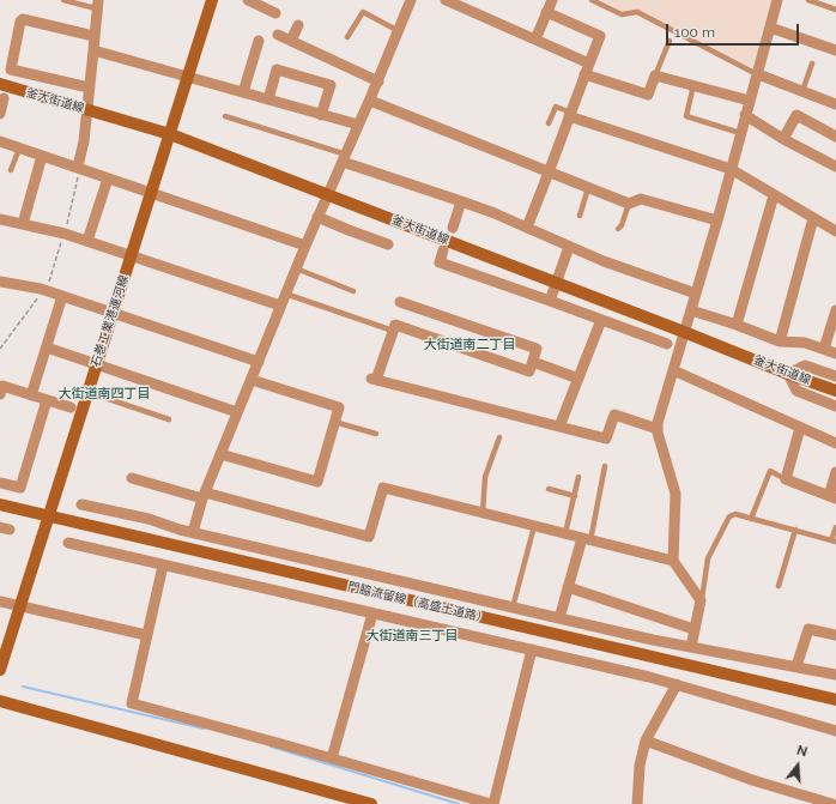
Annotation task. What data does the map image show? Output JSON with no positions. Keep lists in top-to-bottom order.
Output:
{
  "streets": {
    "street": ["釜大街道線", "石巻工業港運河線", "門脇流留線（高盛土道路）"]
  },
  "crossings": [
    ["釜大街道線", "石巻工業港運河線"],
    ["石巻工業港運河線", "門脇流留線（高盛土道路）"]
  ],
  "districts": ["大街道南二丁目", "大街道南四丁目", "大街道南三丁目"],
  "scale_bar": "100 m",
  "north": "top"
}
